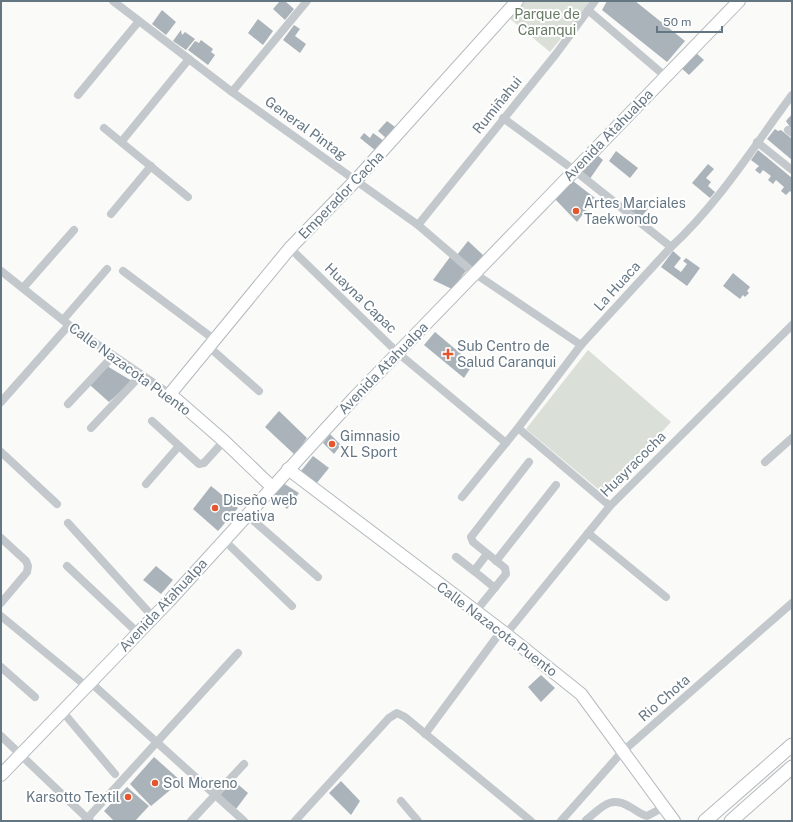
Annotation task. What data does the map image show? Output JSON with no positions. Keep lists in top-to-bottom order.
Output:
{
  "streets": {
    "street": [
      "Rumiñahui",
      "General Pintag",
      "Avenida Atahualpa",
      "Emperador Cacha",
      "La Huaca",
      "Huayna Capac",
      "Calle Nazacota Puento",
      "Huayracocha",
      "Rio Chota"
    ]
  },
  "crossings": [
    ["Rumiñahui", "General Pintag"],
    ["General Pintag", "Avenida Atahualpa"],
    ["General Pintag", "Emperador Cacha"],
    ["General Pintag", "La Huaca"],
    ["Avenida Atahualpa", "Huayna Capac"],
    ["Avenida Atahualpa", "Calle Nazacota Puento"],
    ["Emperador Cacha", "Huayna Capac"],
    ["Emperador Cacha", "Calle Nazacota Puento"],
    ["La Huaca", "Huayna Capac"],
    ["Calle Nazacota Puento", "Huayracocha"],
    ["Calle Nazacota Puento", "Rio Chota"]
  ],
  "parks": ["Parque de Caranqui"],
  "places": {
    "other": [
      "Artes Marciales Taekwondo",
      "Gimnasio XL Sport",
      "Diseño web creativa",
      "Sol Moreno",
      "Karsotto Textil"
    ],
    "health": ["Sub Centro de Salud Caranqui"]
  },
  "scale_bar": "50 m"
}
